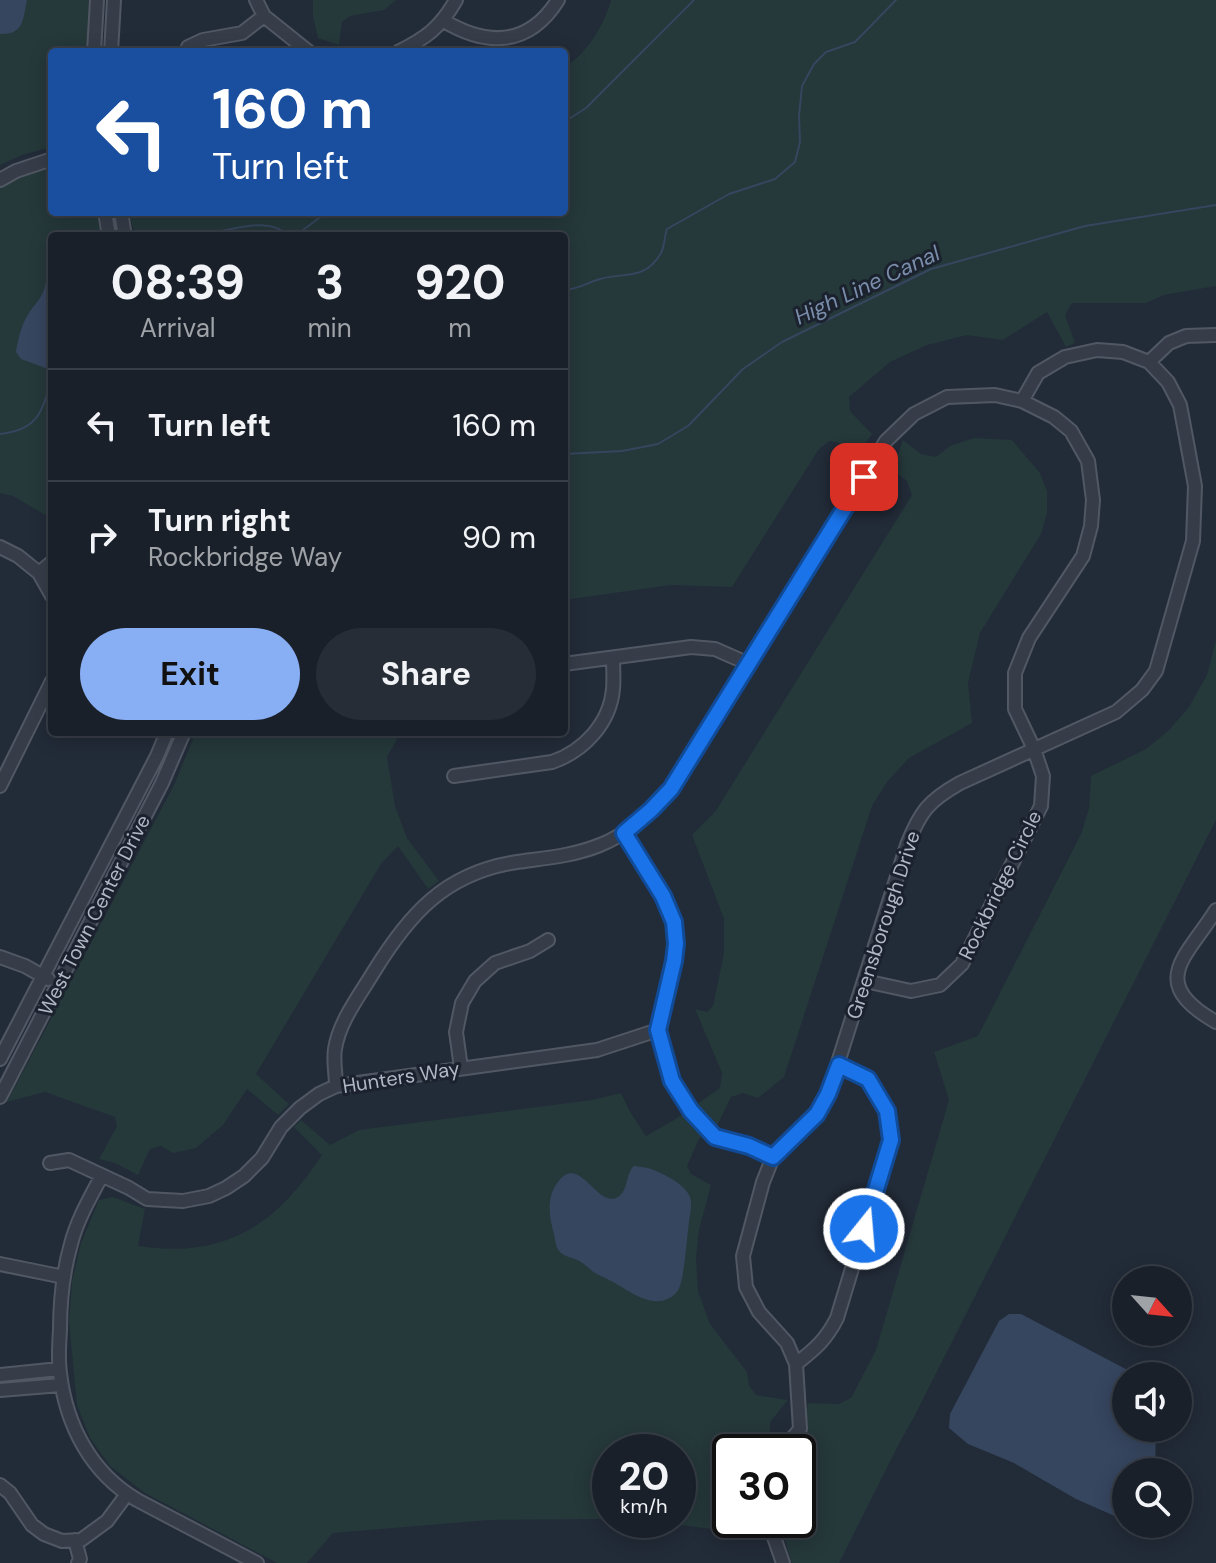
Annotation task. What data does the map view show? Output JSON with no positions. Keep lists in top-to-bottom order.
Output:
{
  "streets": {
    "street": [
      "Rockbridge Circle",
      "West Town Center Drive",
      "Greensborough Drive",
      "Hunters Way"
    ]
  },
  "crossings": [
    ["Rockbridge Circle", "Greensborough Drive"],
    ["Rockbridge Circle", "Hunters Way"]
  ],
  "water": ["High Line Canal"],
  "north": "bottom right",
  "page": {
    "turn": ["160 m", "Turn left"],
    "eta": [
      "08:39",
      "Arrival",
      "3",
      "min",
      "920",
      "m"
    ],
    "list": [
      {
        "name": "Turn left",
        "value": "160 m"
      },
      {
        "name": "Turn right",
        "note": "Rockbridge Way",
        "value": "90 m"
      }
    ],
    "buttons": ["Exit", "Share"],
    "speed": "20 km/h",
    "limit": "30"
  }
}
